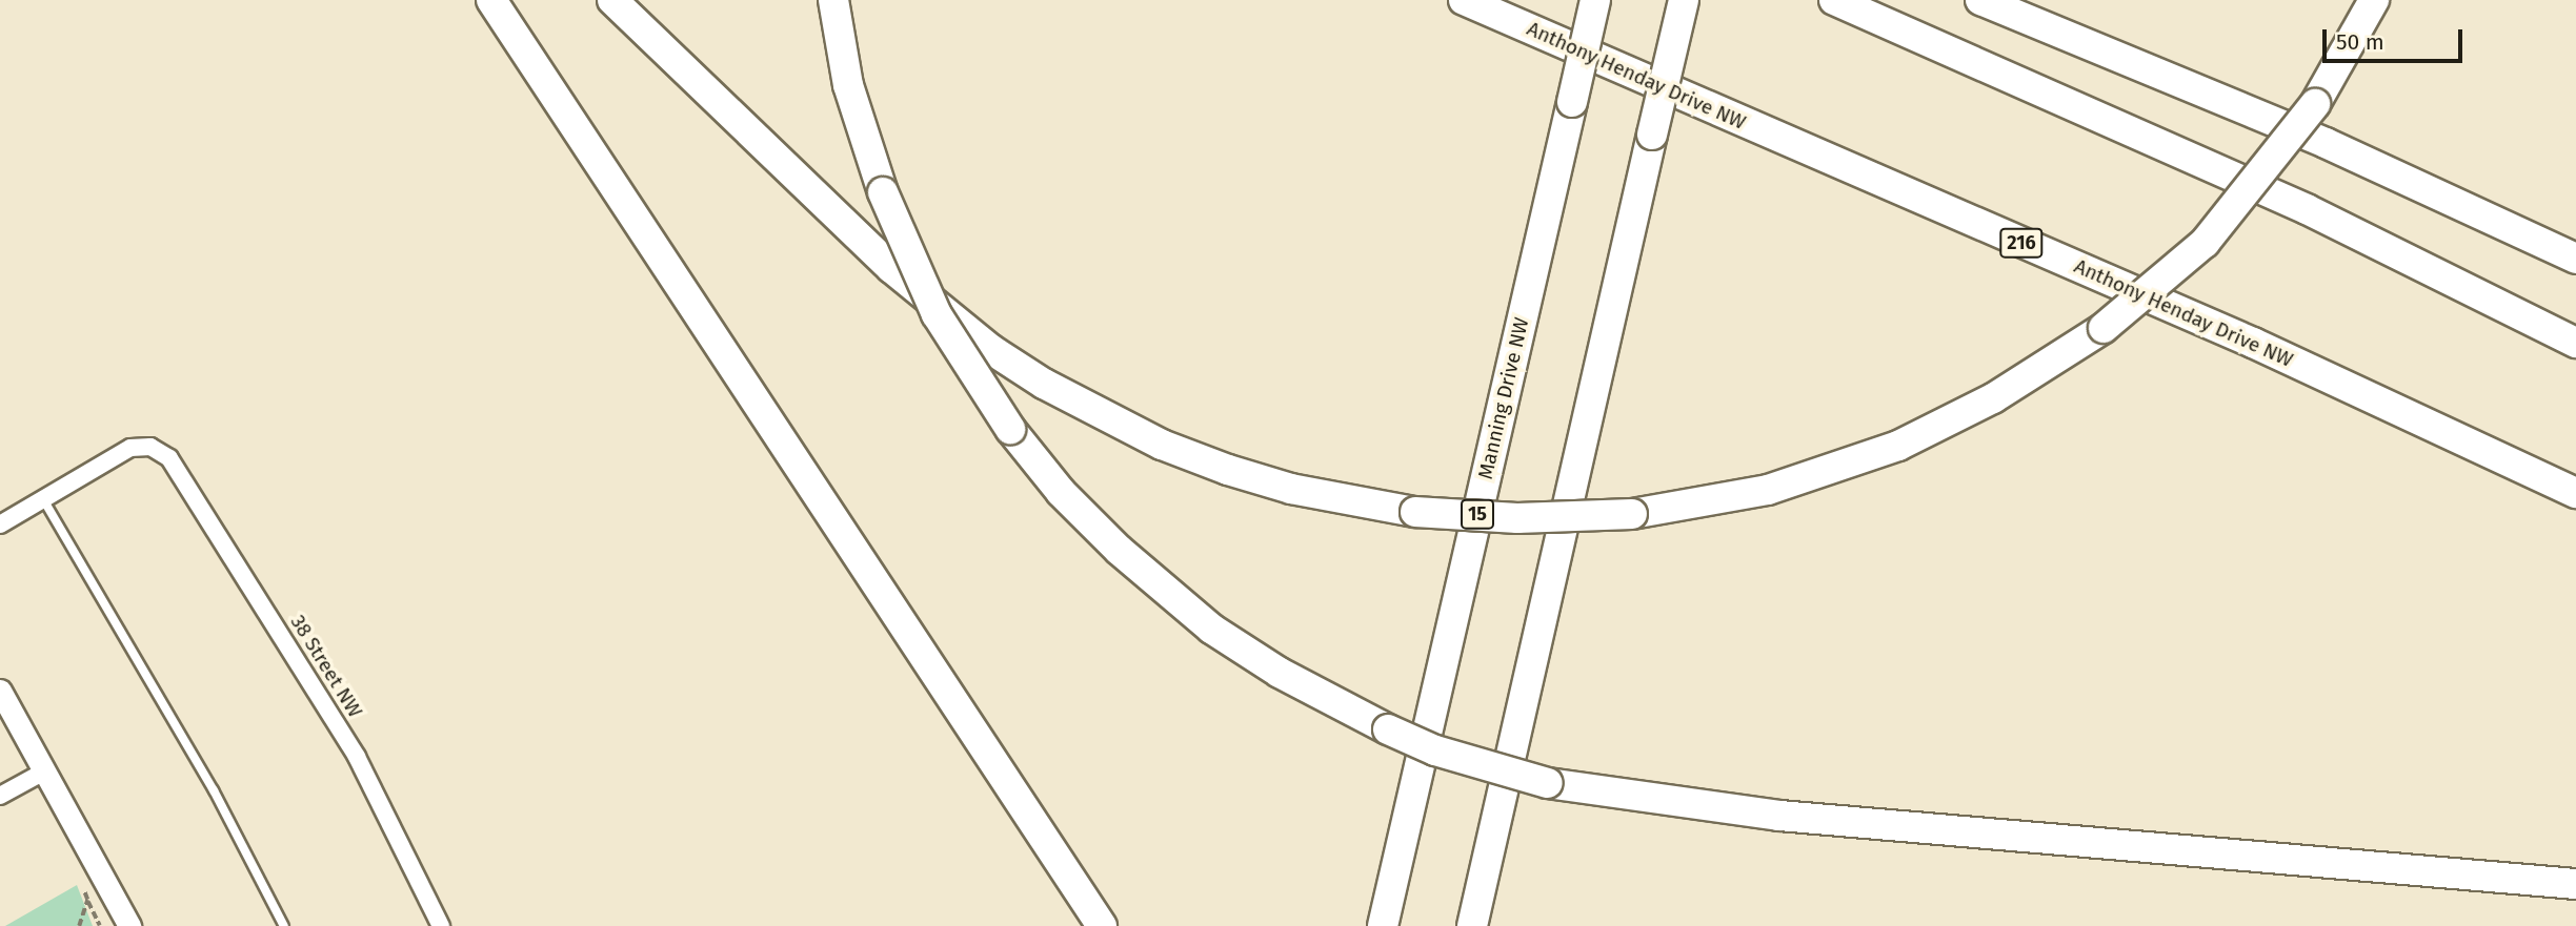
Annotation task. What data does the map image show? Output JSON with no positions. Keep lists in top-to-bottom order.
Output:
{
  "streets": {
    "highway": [
      "Anthony Henday Drive NW",
      "216",
      "Manning Drive NW",
      "15"
    ],
    "street": ["38 Street NW"]
  },
  "scale_bar": "50 m"
}
